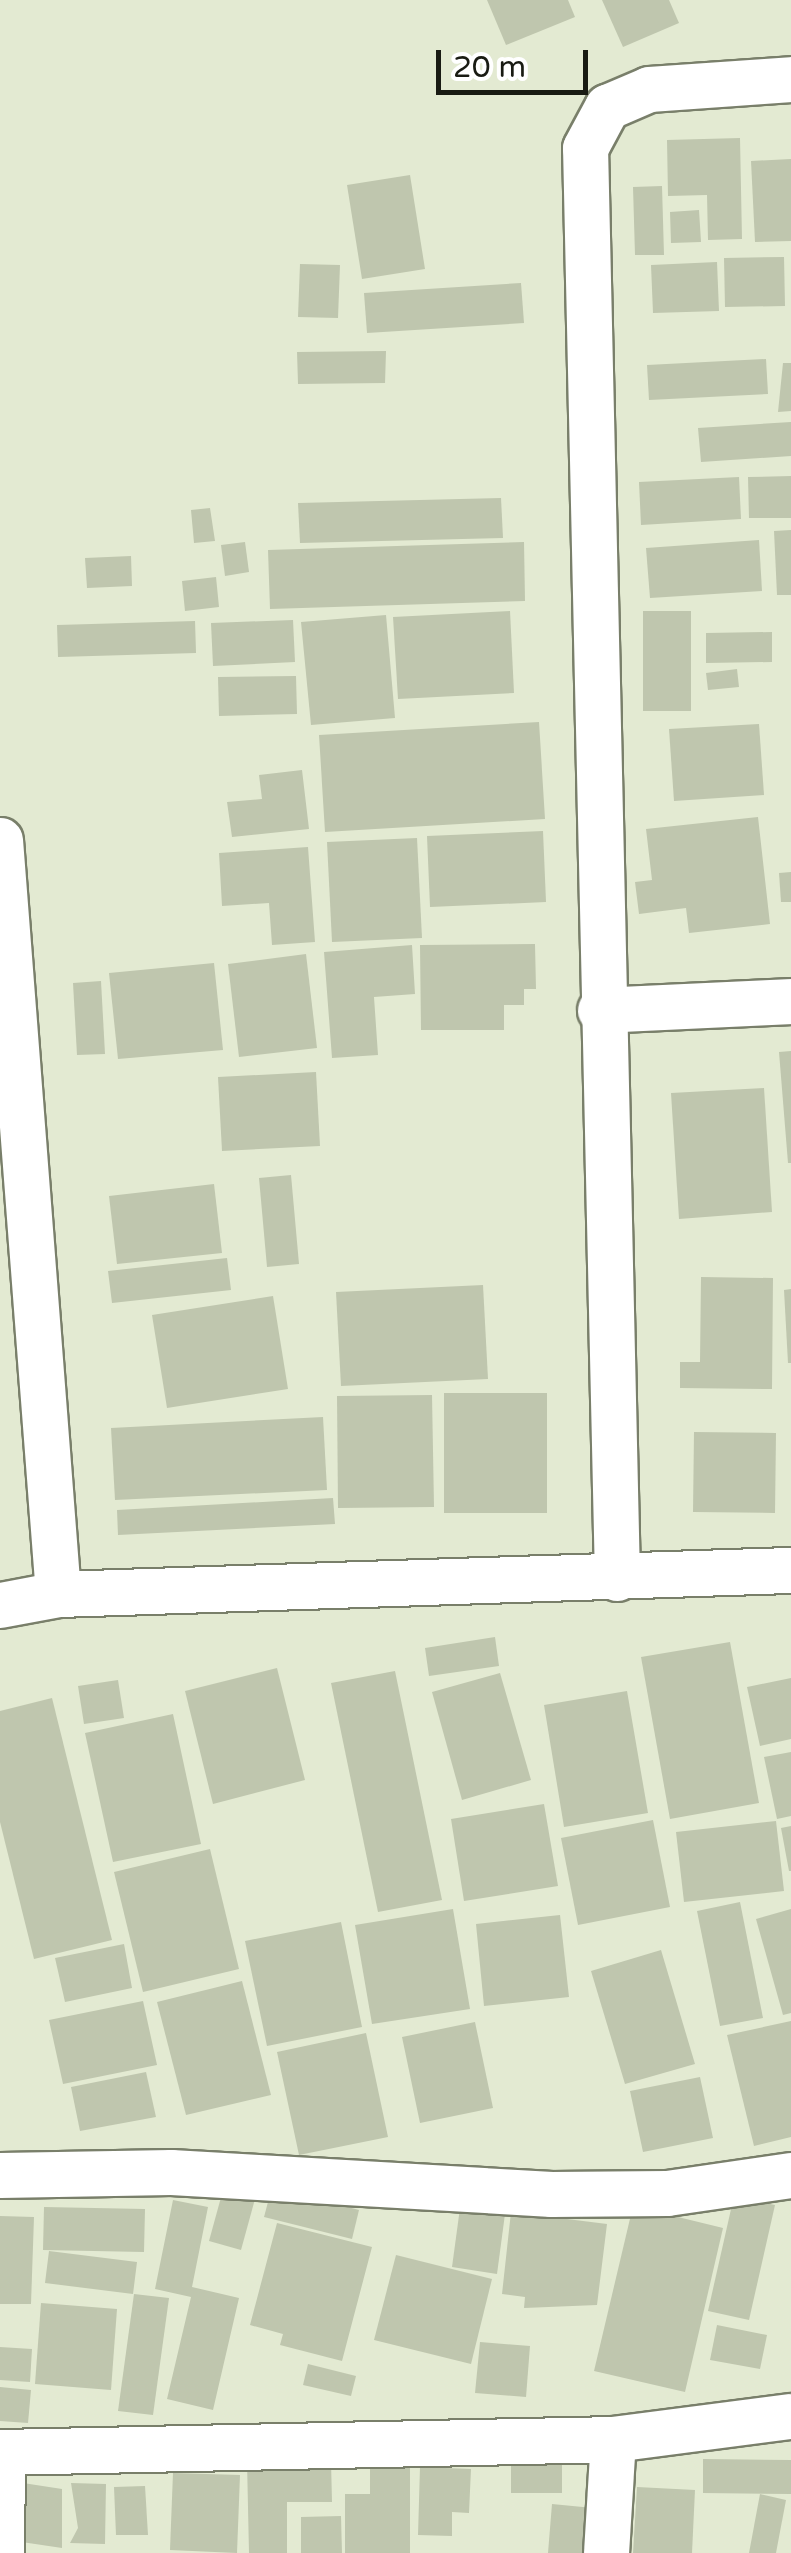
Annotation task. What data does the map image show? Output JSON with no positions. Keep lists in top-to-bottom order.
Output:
{
  "scale_bar": "20 m"
}
